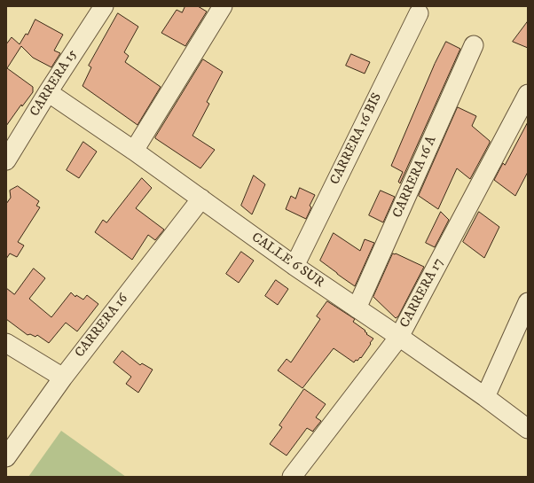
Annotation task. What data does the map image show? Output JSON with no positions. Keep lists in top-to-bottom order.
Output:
{
  "streets": {
    "street": [
      "CARRERA 15",
      "CARRERA 16 BIS",
      "CARRERA 16 A",
      "CALLE 6 SUR",
      "CARRERA 17",
      "CARRERA 16"
    ]
  },
  "crossings": [
    ["CARRERA 15", "CALLE 6 SUR"],
    ["CARRERA 16 BIS", "CALLE 6 SUR"],
    ["CARRERA 16 A", "CALLE 6 SUR"],
    ["CALLE 6 SUR", "CARRERA 17"],
    ["CALLE 6 SUR", "CARRERA 16"]
  ]
}
